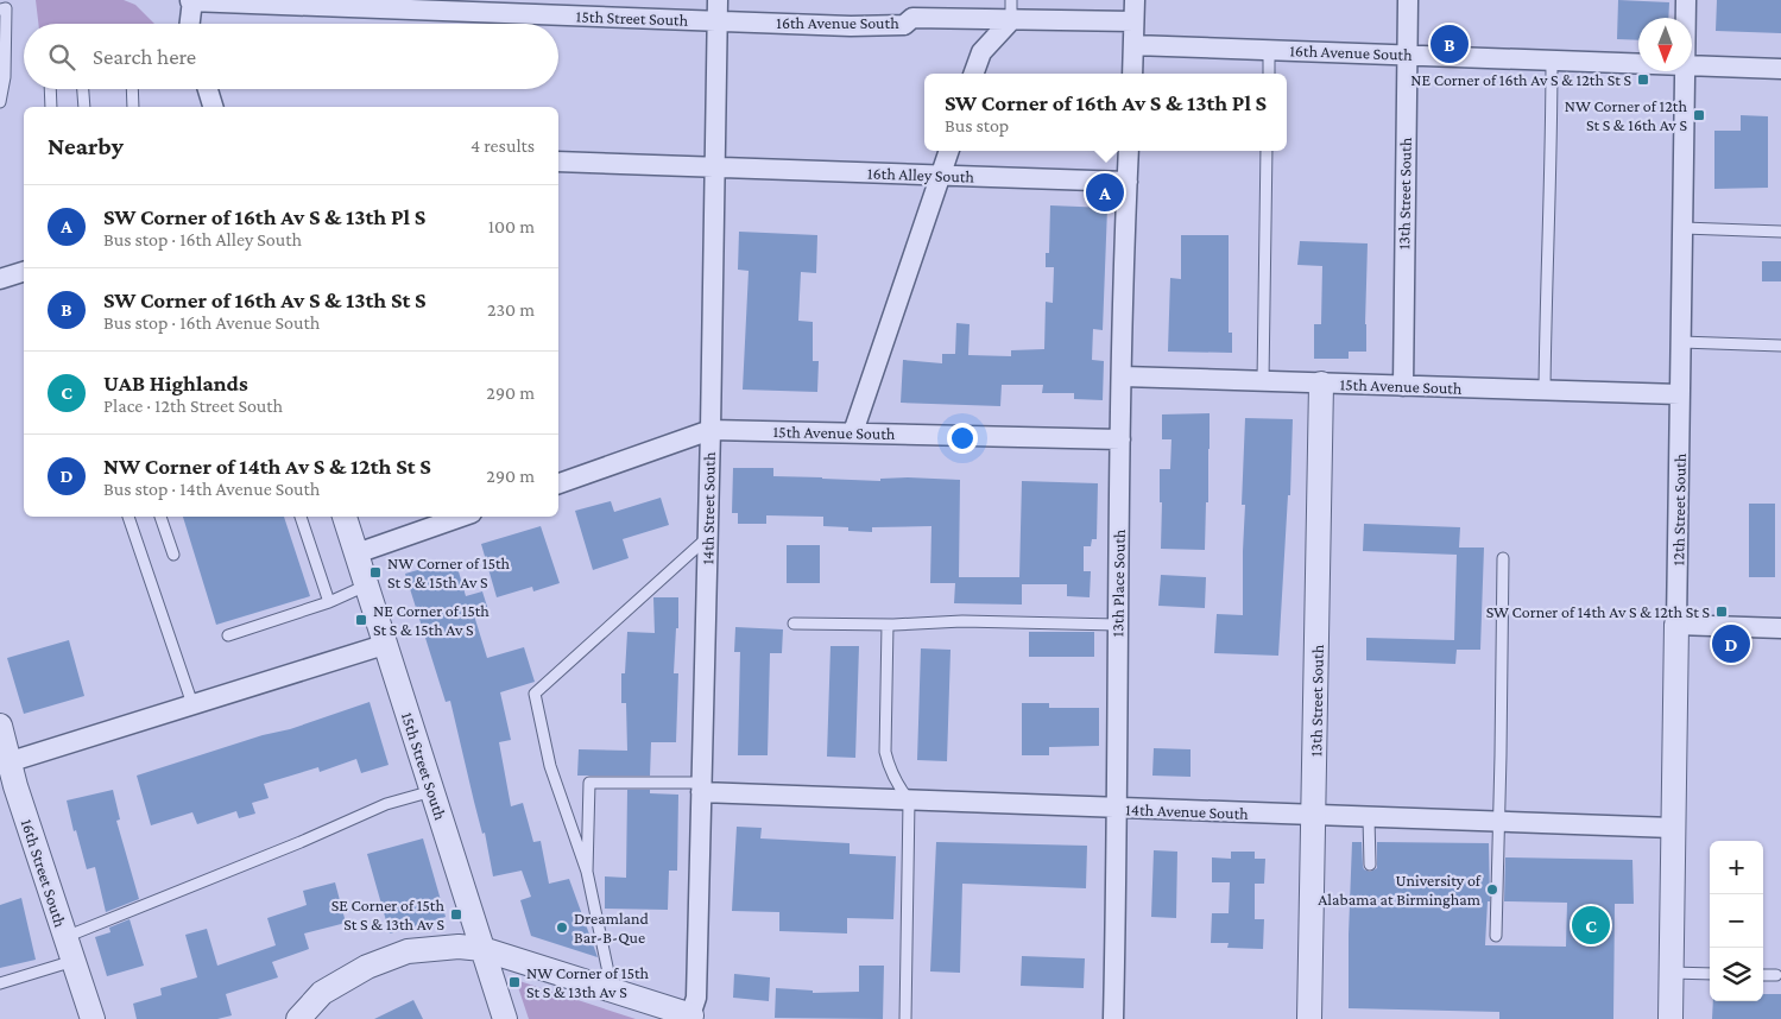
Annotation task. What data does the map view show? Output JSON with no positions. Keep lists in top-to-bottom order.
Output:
{
  "streets": {
    "street": [
      "15th Street South",
      "16th Avenue South",
      "16th Alley South",
      "13th Street South",
      "15th Avenue South",
      "14th Street South",
      "12th Street South",
      "13th Place South",
      "14th Avenue South",
      "16th Street South"
    ]
  },
  "crossings": [
    ["15th Street South", "16th Avenue South"],
    ["15th Street South", "14th Street South"],
    ["16th Avenue South", "13th Street South"],
    ["16th Avenue South", "14th Street South"],
    ["16th Alley South", "14th Street South"],
    ["16th Alley South", "13th Place South"],
    ["13th Street South", "15th Avenue South"],
    ["13th Street South", "14th Avenue South"],
    ["15th Avenue South", "14th Street South"],
    ["15th Avenue South", "12th Street South"],
    ["15th Avenue South", "13th Place South"],
    ["14th Street South", "14th Avenue South"],
    ["12th Street South", "14th Avenue South"],
    ["13th Place South", "14th Avenue South"]
  ],
  "places": {
    "transit": [
      "NE Corner of 16th Av S & 12th St S",
      "NW Corner of 12th St S & 16th Av S",
      "NW Corner of 15th St S & 15th Av S",
      "SW Corner of 14th Av S & 12th St S",
      "NE Corner of 15th St S & 15th Av S",
      "SE Corner of 15th St S & 13th Av S",
      "NW Corner of 15th St S & 13th Av S"
    ],
    "other": ["University of Alabama at Birmingham", "Dreamland Bar-B-Que"]
  },
  "north": "bottom",
  "page": {
    "pins": [
      "B",
      "A",
      "D",
      "C"
    ],
    "search": "Search here",
    "popup": ["SW Corner of 16th Av S & 13th Pl S", "Bus stop"],
    "heading": ["Nearby", "4 results"],
    "list": [
      {
        "mark": "A",
        "name": "SW Corner of 16th Av S & 13th Pl S",
        "note": "Bus stop · 16th Alley South",
        "value": "100 m"
      },
      {
        "mark": "B",
        "name": "SW Corner of 16th Av S & 13th St S",
        "note": "Bus stop · 16th Avenue South",
        "value": "230 m"
      },
      {
        "mark": "C",
        "name": "UAB Highlands",
        "note": "Place · 12th Street South",
        "value": "290 m"
      },
      {
        "mark": "D",
        "name": "NW Corner of 14th Av S & 12th St S",
        "note": "Bus stop · 14th Avenue South",
        "value": "290 m"
      }
    ],
    "map_buttons": ["+", "−"]
  }
}
